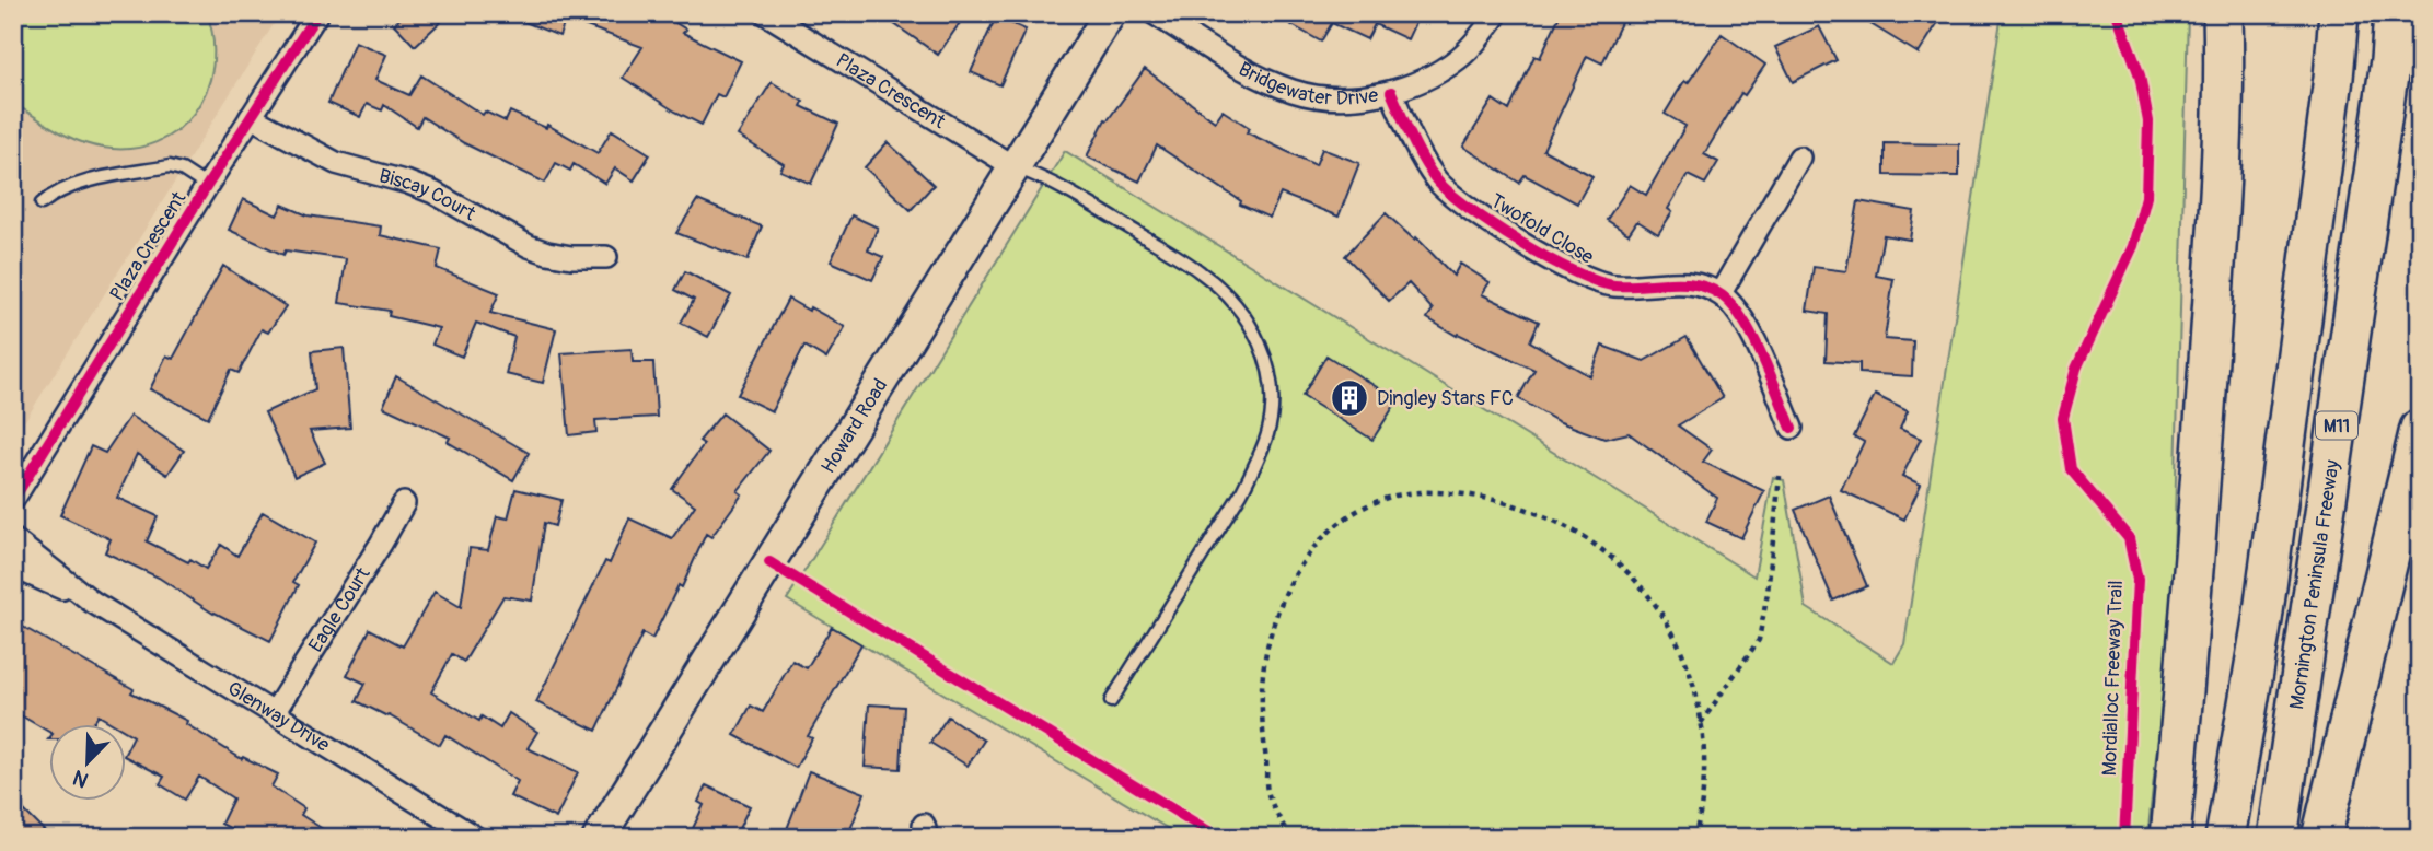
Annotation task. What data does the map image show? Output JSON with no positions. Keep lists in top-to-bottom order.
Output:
{
  "streets": {
    "highway": ["M11", "Mornington Peninsula Freeway"],
    "main road": ["Howard Road"],
    "street": [
      "Bridgewater Drive",
      "Plaza Crescent",
      "Biscay Court",
      "Twofold Close",
      "Eagle Court",
      "Glenway Drive"
    ],
    "cycle path": ["Mordialloc Freeway Trail"]
  },
  "crossings": [
    ["Bridgewater Drive", "Twofold Close"],
    ["Plaza Crescent", "Biscay Court"],
    ["Plaza Crescent", "Howard Road"],
    ["Eagle Court", "Glenway Drive"]
  ],
  "places": {
    "building": ["Dingley Stars FC"]
  },
  "north": "bottom left"
}
